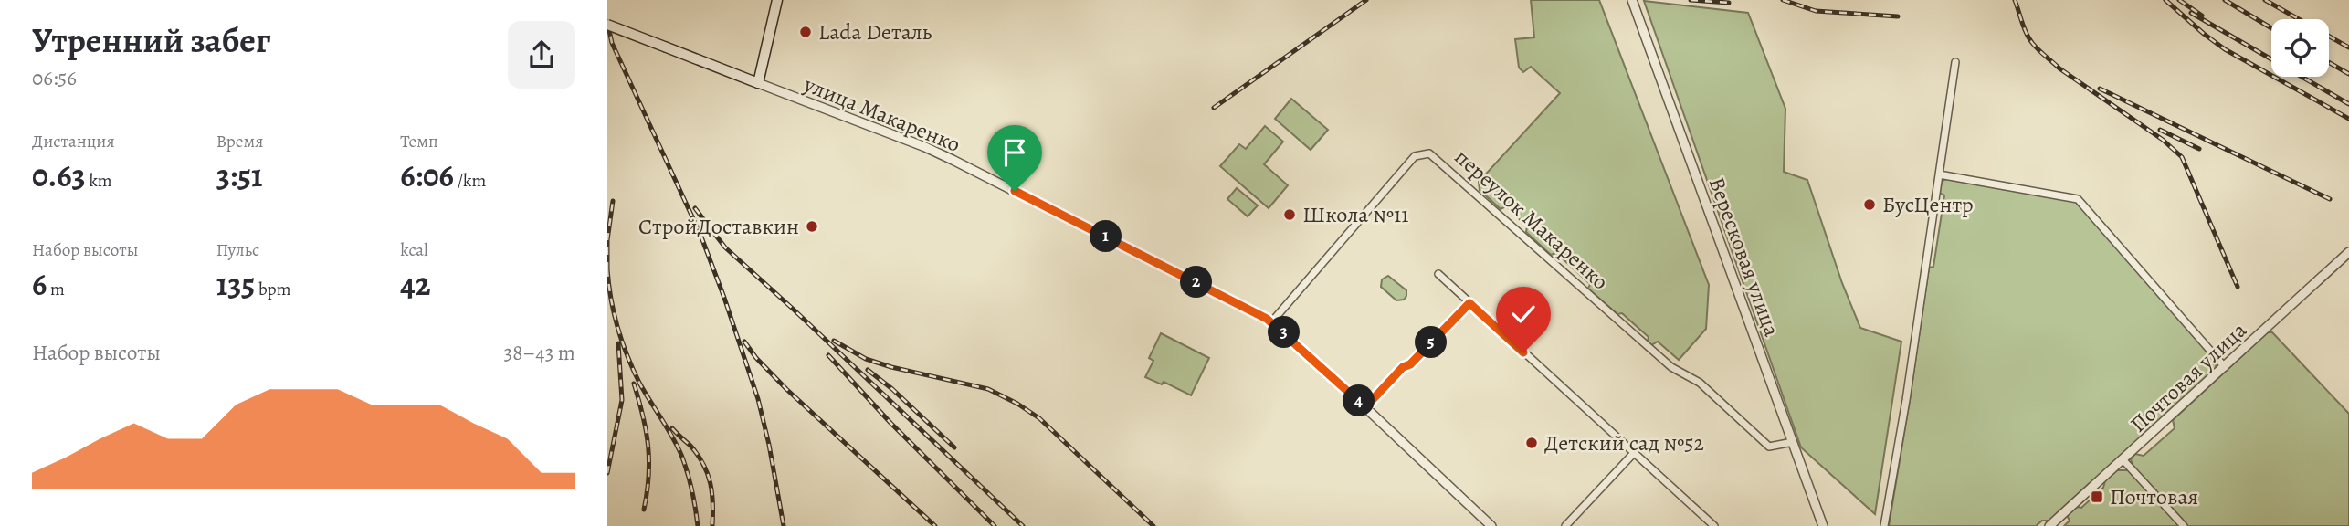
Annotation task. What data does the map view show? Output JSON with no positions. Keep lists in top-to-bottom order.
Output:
{
  "streets": {
    "street": [
      "улица Макаренко",
      "переулок Макаренко",
      "Вересковая улица",
      "Почтовая улица"
    ]
  },
  "crossings": [
    ["улица Макаренко", "переулок Макаренко"],
    ["переулок Макаренко", "Вересковая улица"]
  ],
  "places": {
    "other": [
      "Lada Dеталь",
      "БусЦентр",
      "Школа №11",
      "СтройДоставкин",
      "Детский сад №52"
    ],
    "transit": ["Почтовая"]
  },
  "page": {
    "heading": ["Утренний забег", "06:56"],
    "stats": [
      ["Дистанция", "0.63 km"],
      ["Время", "3:51"],
      ["Темп", "6:06 /km"],
      ["Набор высоты", "6 m"],
      ["Пульс", "135 bpm"],
      ["kcal", "42"]
    ],
    "pins": [
      "1",
      "2",
      "3",
      "5",
      "4"
    ],
    "chart": ["Набор высоты", "38–43 m"]
  }
}
